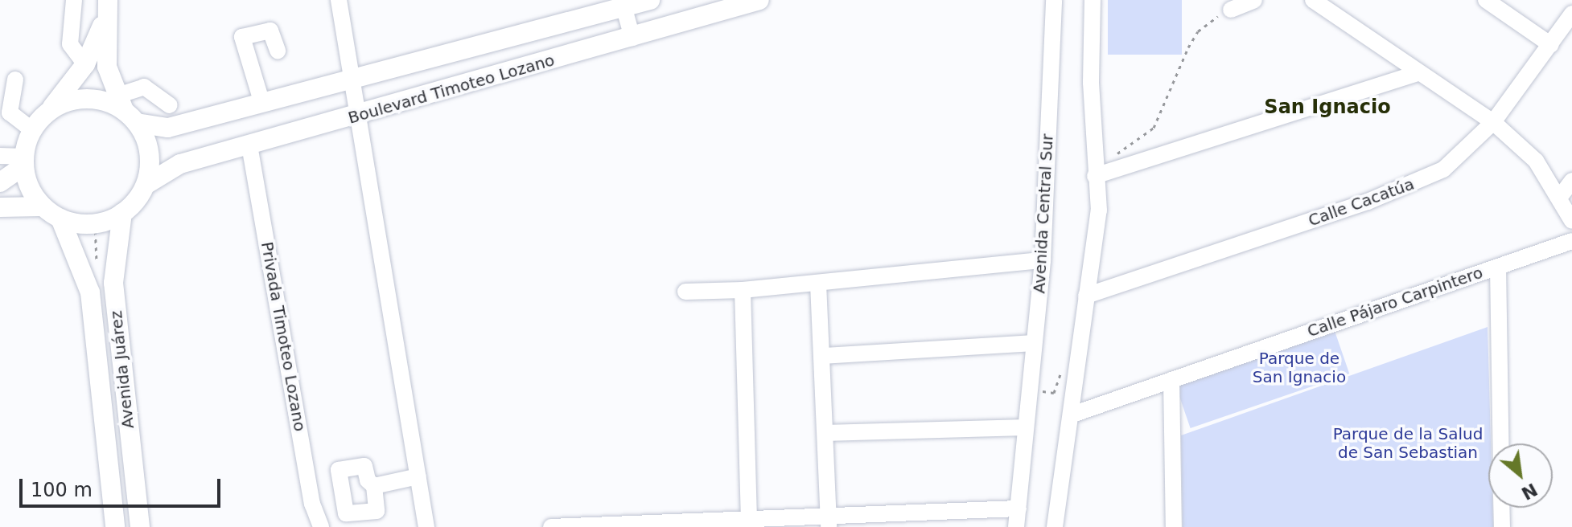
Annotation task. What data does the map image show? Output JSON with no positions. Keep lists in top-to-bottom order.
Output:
{
  "streets": {
    "main road": ["Boulevard Timoteo Lozano", "Avenida Juárez"],
    "street": [
      "Calle Cacatúa",
      "Avenida Central Sur",
      "Calle Pájaro Carpintero",
      "Privada Timoteo Lozano"
    ]
  },
  "crossings": [
    ["Boulevard Timoteo Lozano", "Privada Timoteo Lozano"],
    ["Boulevard Timoteo Lozano", "Avenida Juárez"]
  ],
  "districts": ["San Ignacio"],
  "parks": ["Parque de San Ignacio", "Parque de la Salud de San Sebastian"],
  "scale_bar": "100 m",
  "north": "bottom right"
}
